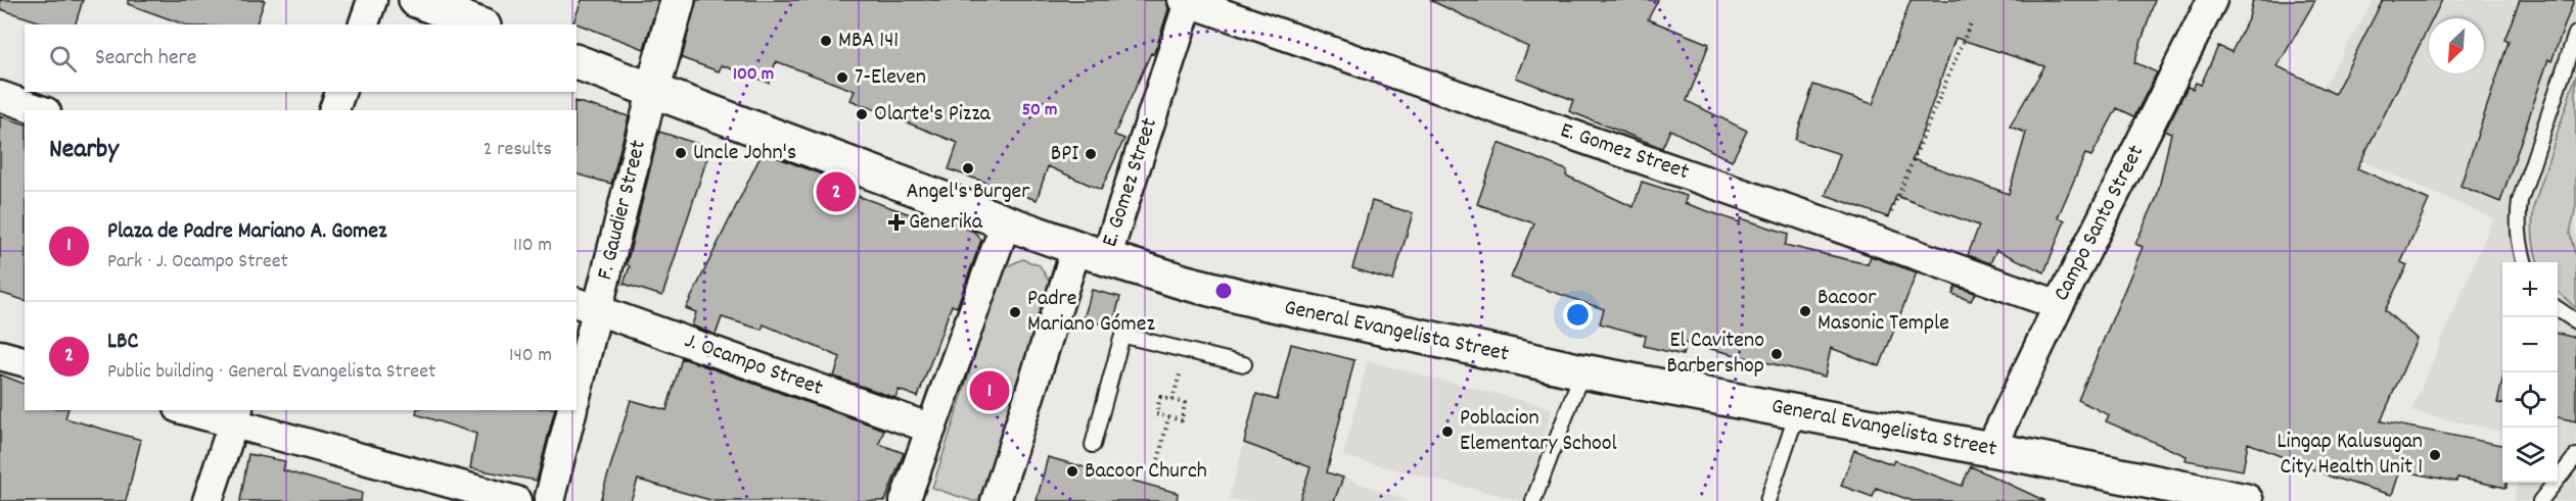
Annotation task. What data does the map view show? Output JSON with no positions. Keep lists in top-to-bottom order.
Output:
{
  "streets": {
    "main road": ["General Evangelista Street"],
    "street": [
      "E. Gomez Street",
      "F. Gaudier Street",
      "Campo Santo Street",
      "J. Ocampo Street"
    ]
  },
  "crossings": [
    ["E. Gomez Street", "Campo Santo Street"],
    ["E. Gomez Street", "General Evangelista Street"],
    ["F. Gaudier Street", "General Evangelista Street"],
    ["F. Gaudier Street", "J. Ocampo Street"],
    ["Campo Santo Street", "General Evangelista Street"]
  ],
  "places": {
    "other": [
      "MBA 141",
      "7-Eleven",
      "Olarte's Pizza",
      "Uncle John's",
      "BPI",
      "Angel's Burger",
      "Bacoor Masonic Temple",
      "Padre Mariano Gómez",
      "El Caviteno Barbershop",
      "Poblacion Elementary School",
      "Lingap Kalusugan City Health Unit 1",
      "Bacoor Church"
    ],
    "health": ["Generika"]
  },
  "north": "bottom left",
  "page": {
    "search": "Search here",
    "heading": ["Nearby", "2 results"],
    "pins": ["2", "1"],
    "list": [
      {
        "mark": "1",
        "name": "Plaza de Padre Mariano A. Gomez",
        "note": "Park · J. Ocampo Street",
        "value": "110 m"
      },
      {
        "mark": "2",
        "name": "LBC",
        "note": "Public building · General Evangelista Street",
        "value": "140 m"
      }
    ],
    "map_buttons": ["+", "−"]
  },
  "rings": ["100 m", "50 m"]
}
